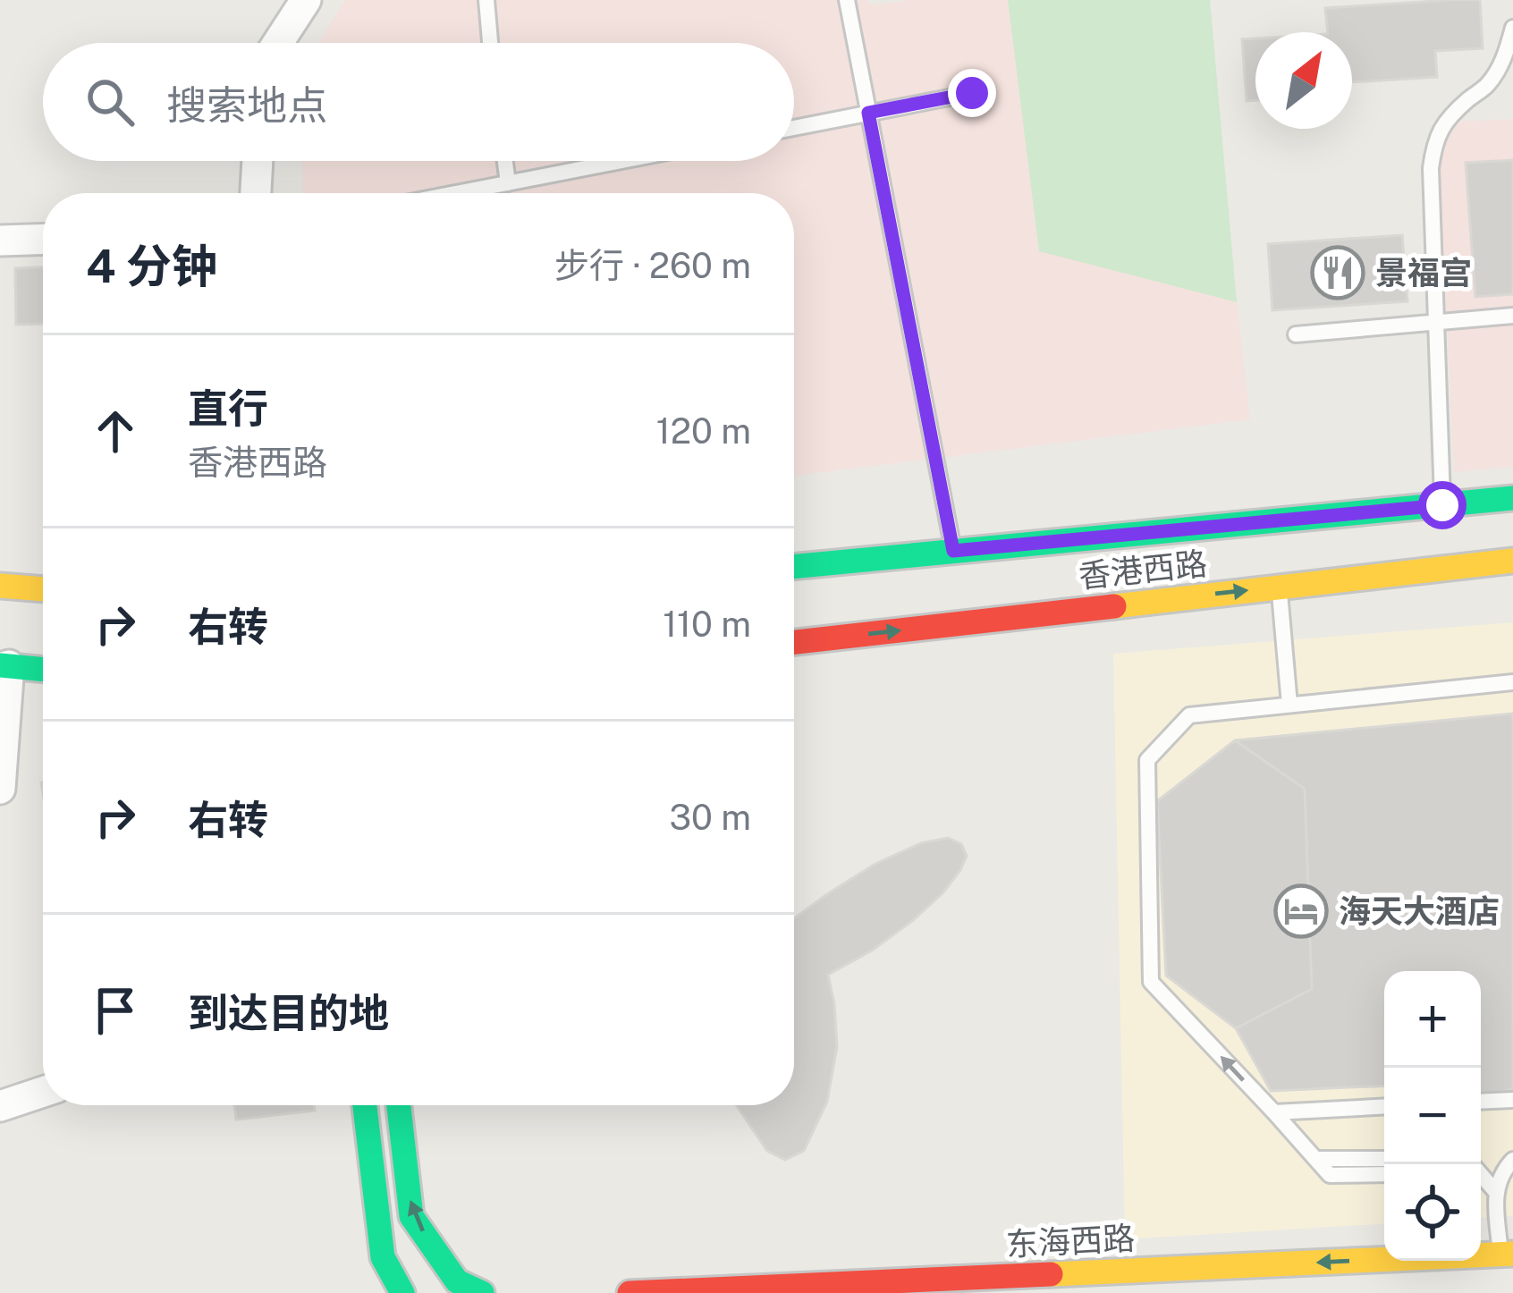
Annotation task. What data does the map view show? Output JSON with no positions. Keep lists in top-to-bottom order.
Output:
{
  "streets": {
    "main road": ["香港西路", "东海西路"]
  },
  "one_way": ["东海西路"],
  "places": {
    "restaurant": ["景福宫"],
    "hotel": ["海天大酒店"]
  },
  "north": "top right",
  "page": {
    "search": "搜索地点",
    "heading": ["4 分钟", "步行 · 260 m"],
    "list": [
      ["直行", "香港西路", "120 m"],
      ["右转", "110 m"],
      ["右转", "30 m"],
      "到达目的地"
    ],
    "map_buttons": ["+", "−"]
  }
}
